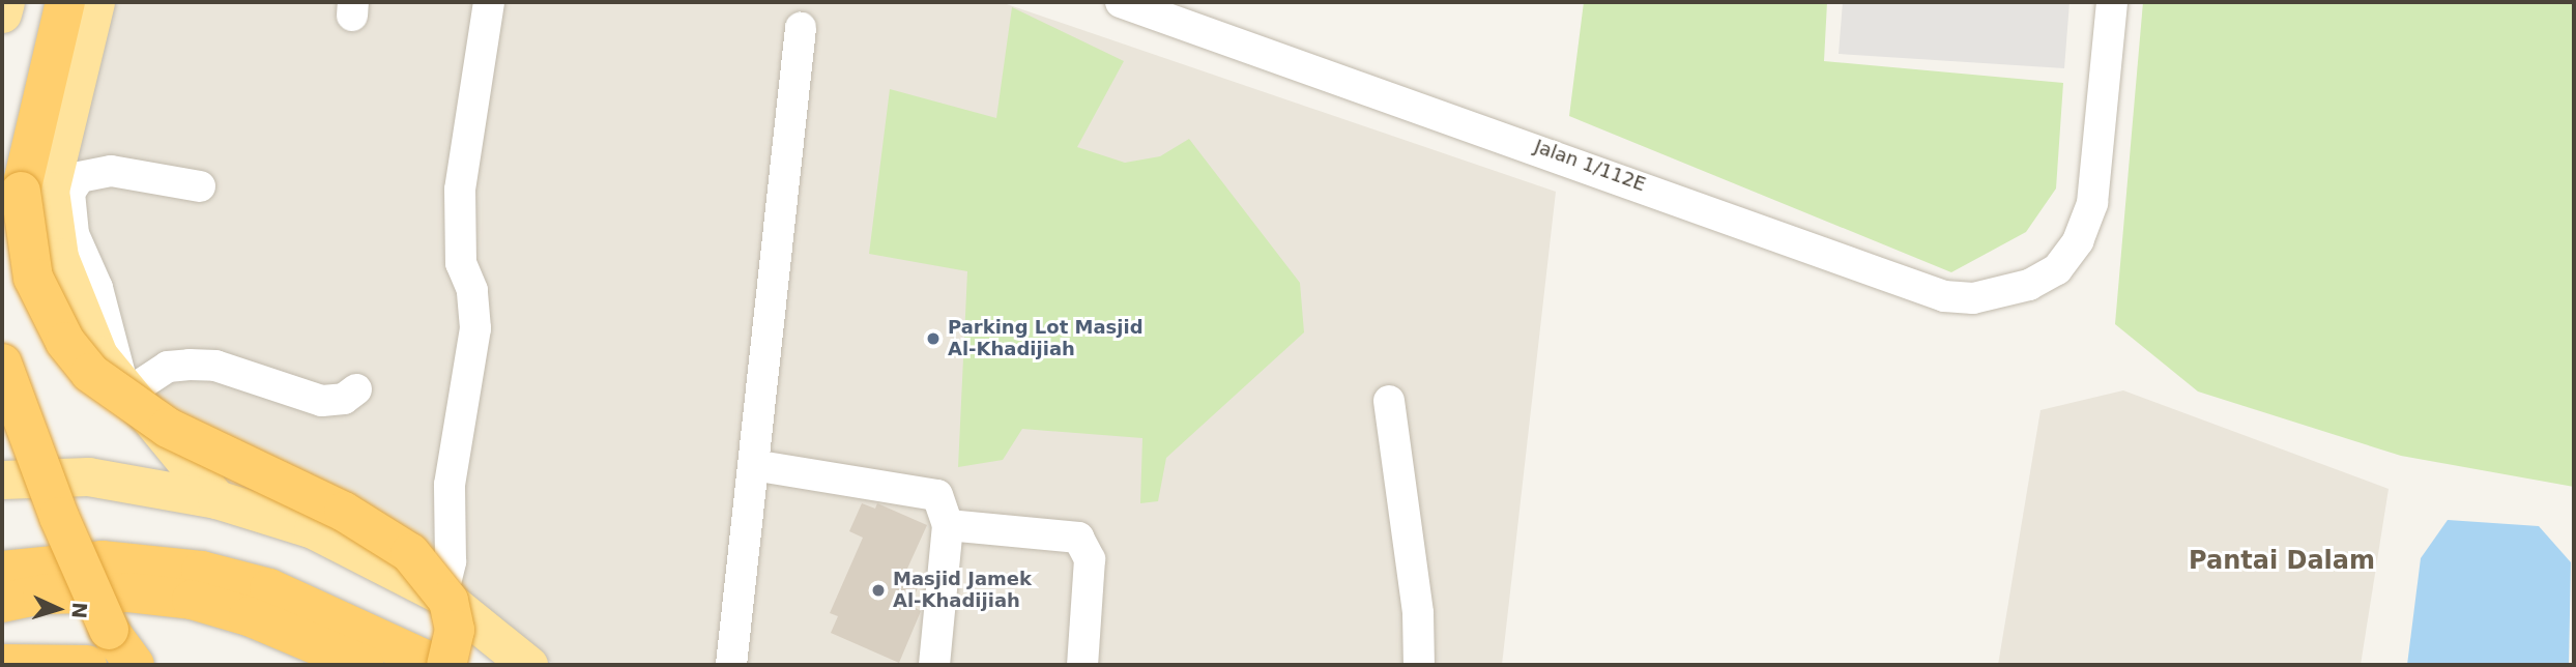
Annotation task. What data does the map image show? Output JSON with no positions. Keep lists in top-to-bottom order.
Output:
{
  "streets": {
    "street": ["Jalan 1/112E"]
  },
  "districts": ["Pantai Dalam"],
  "places": ["Parking Lot Masjid Al-Khadijiah", "Masjid Jamek Al-Khadijiah"],
  "north": "right"
}
